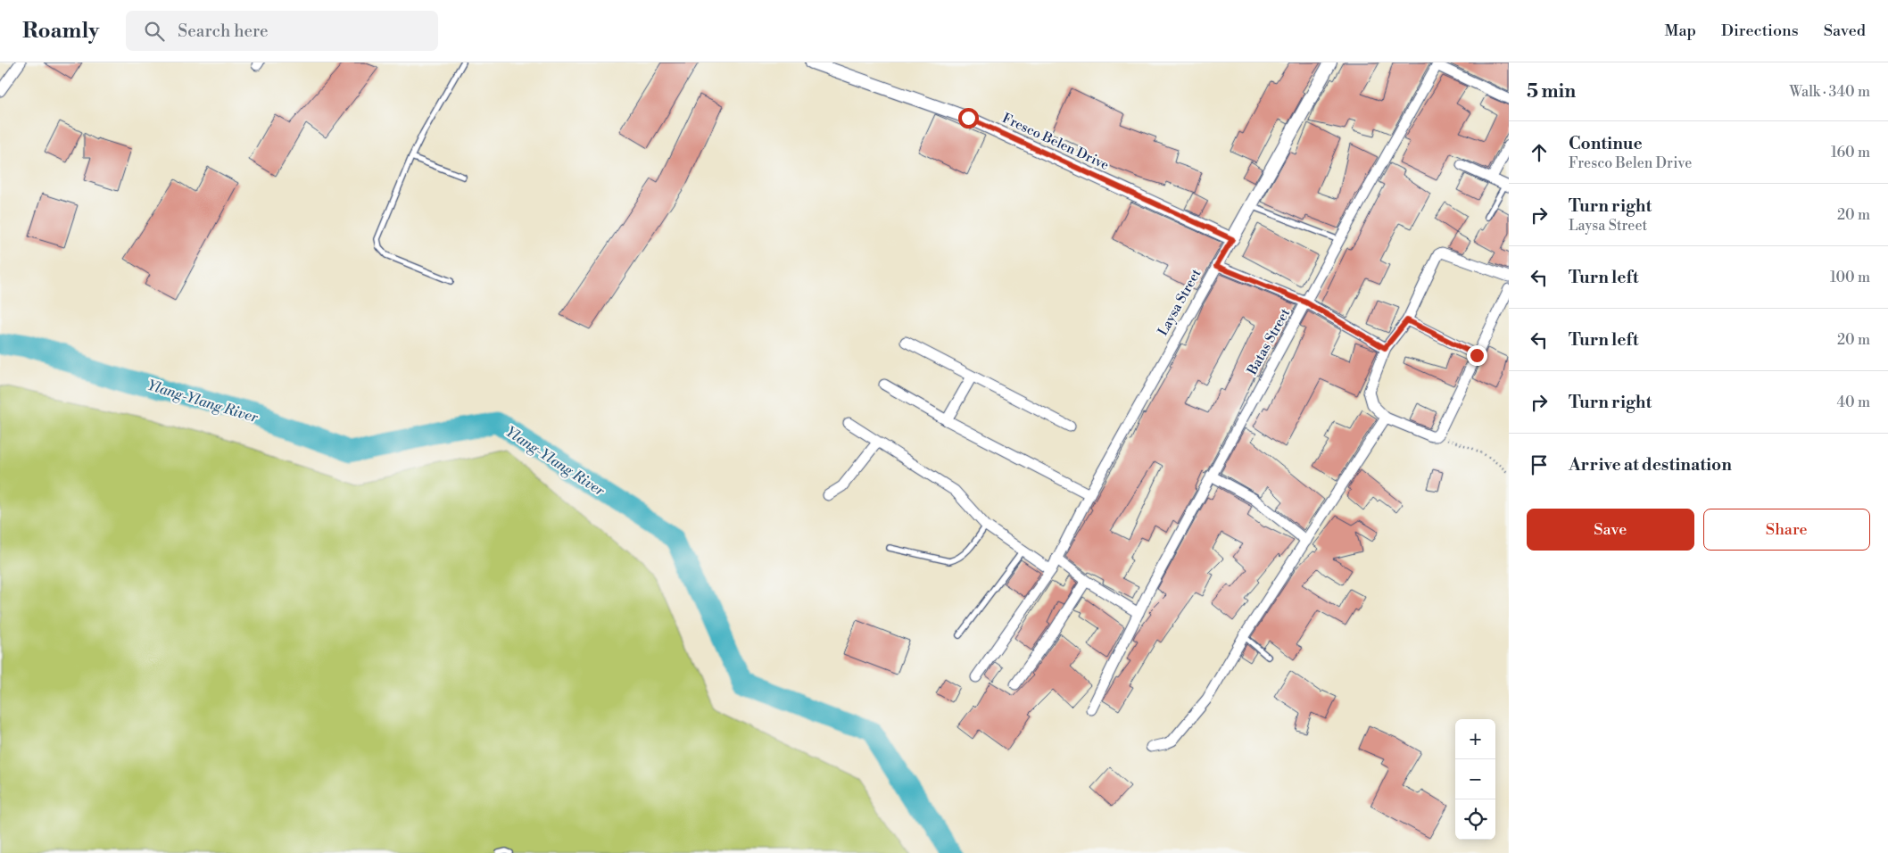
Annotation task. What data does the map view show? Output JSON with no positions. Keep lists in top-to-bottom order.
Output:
{
  "streets": {
    "street": ["Fresco Belen Drive", "Laysa Street", "Batas Street"]
  },
  "crossings": [
    ["Fresco Belen Drive", "Laysa Street"]
  ],
  "water": ["Ylang-Ylang River"],
  "page": {
    "header": "Roamly",
    "search": "Search here",
    "nav": ["Map", "Directions", "Saved"],
    "heading": ["5 min", "Walk · 340 m"],
    "list": [
      ["Continue", "Fresco Belen Drive", "160 m"],
      ["Turn right", "Laysa Street", "20 m"],
      ["Turn left", "100 m"],
      ["Turn left", "20 m"],
      ["Turn right", "40 m"],
      "Arrive at destination"
    ],
    "buttons": ["Save", "Share"],
    "map_buttons": ["+", "−"]
  }
}
